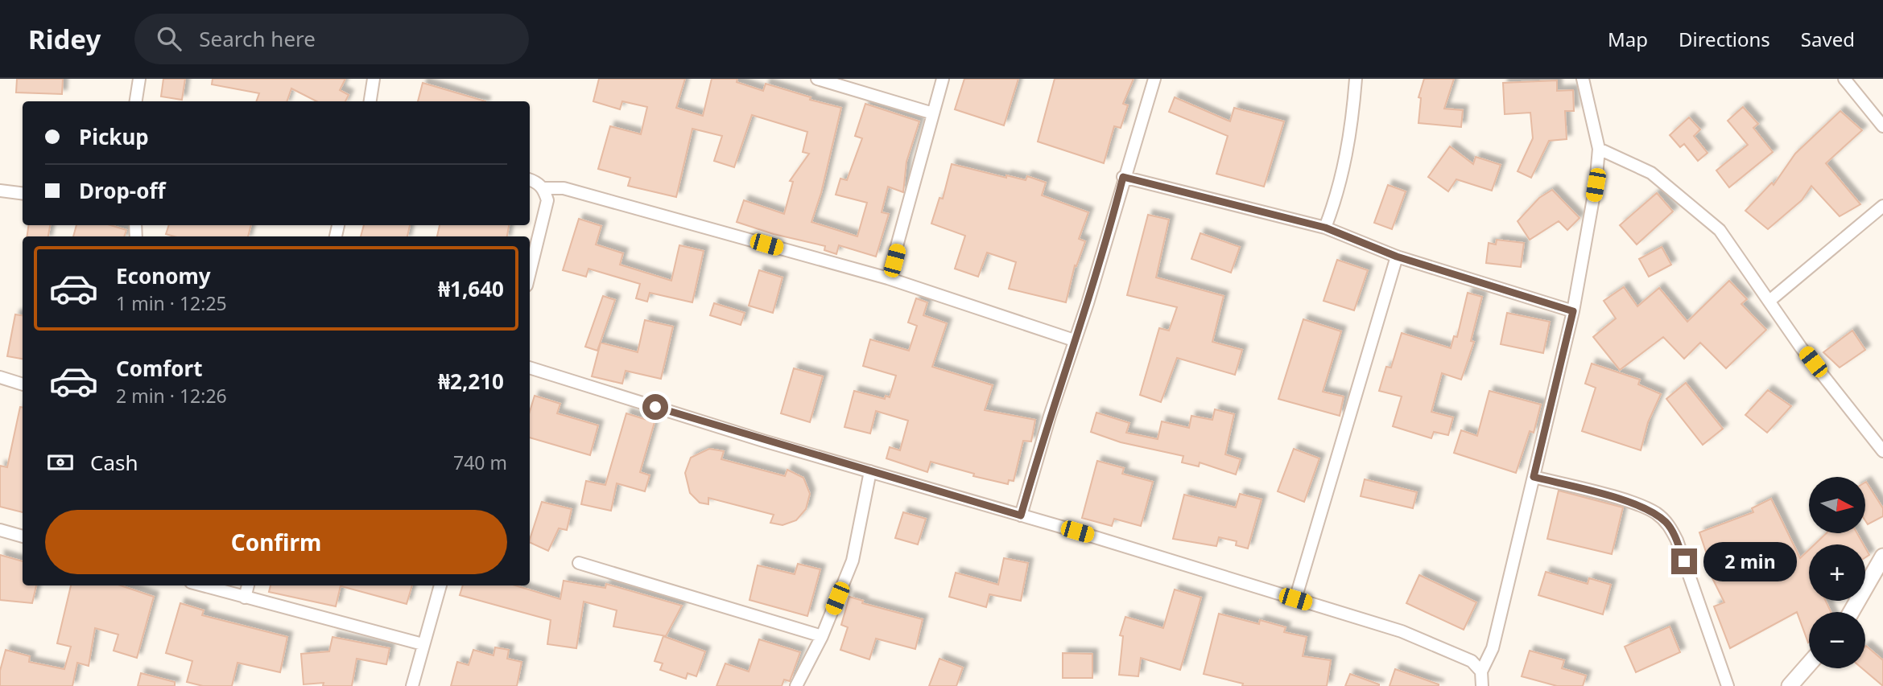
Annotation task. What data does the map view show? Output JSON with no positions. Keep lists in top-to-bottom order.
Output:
{
  "north": "right",
  "page": {
    "header": "Ridey",
    "search": "Search here",
    "nav": ["Map", "Directions", "Saved"],
    "banner": ["Pickup", "Drop-off"],
    "list": [
      {
        "name": "Economy",
        "note": "1 min · 12:25",
        "value": "₦1,640"
      },
      {
        "name": "Comfort",
        "note": "2 min · 12:26",
        "value": "₦2,210"
      }
    ],
    "pay": ["Cash", "740 m"],
    "map_buttons": ["+", "−"],
    "buttons": "Confirm",
    "bubble": "2 min"
  }
}
